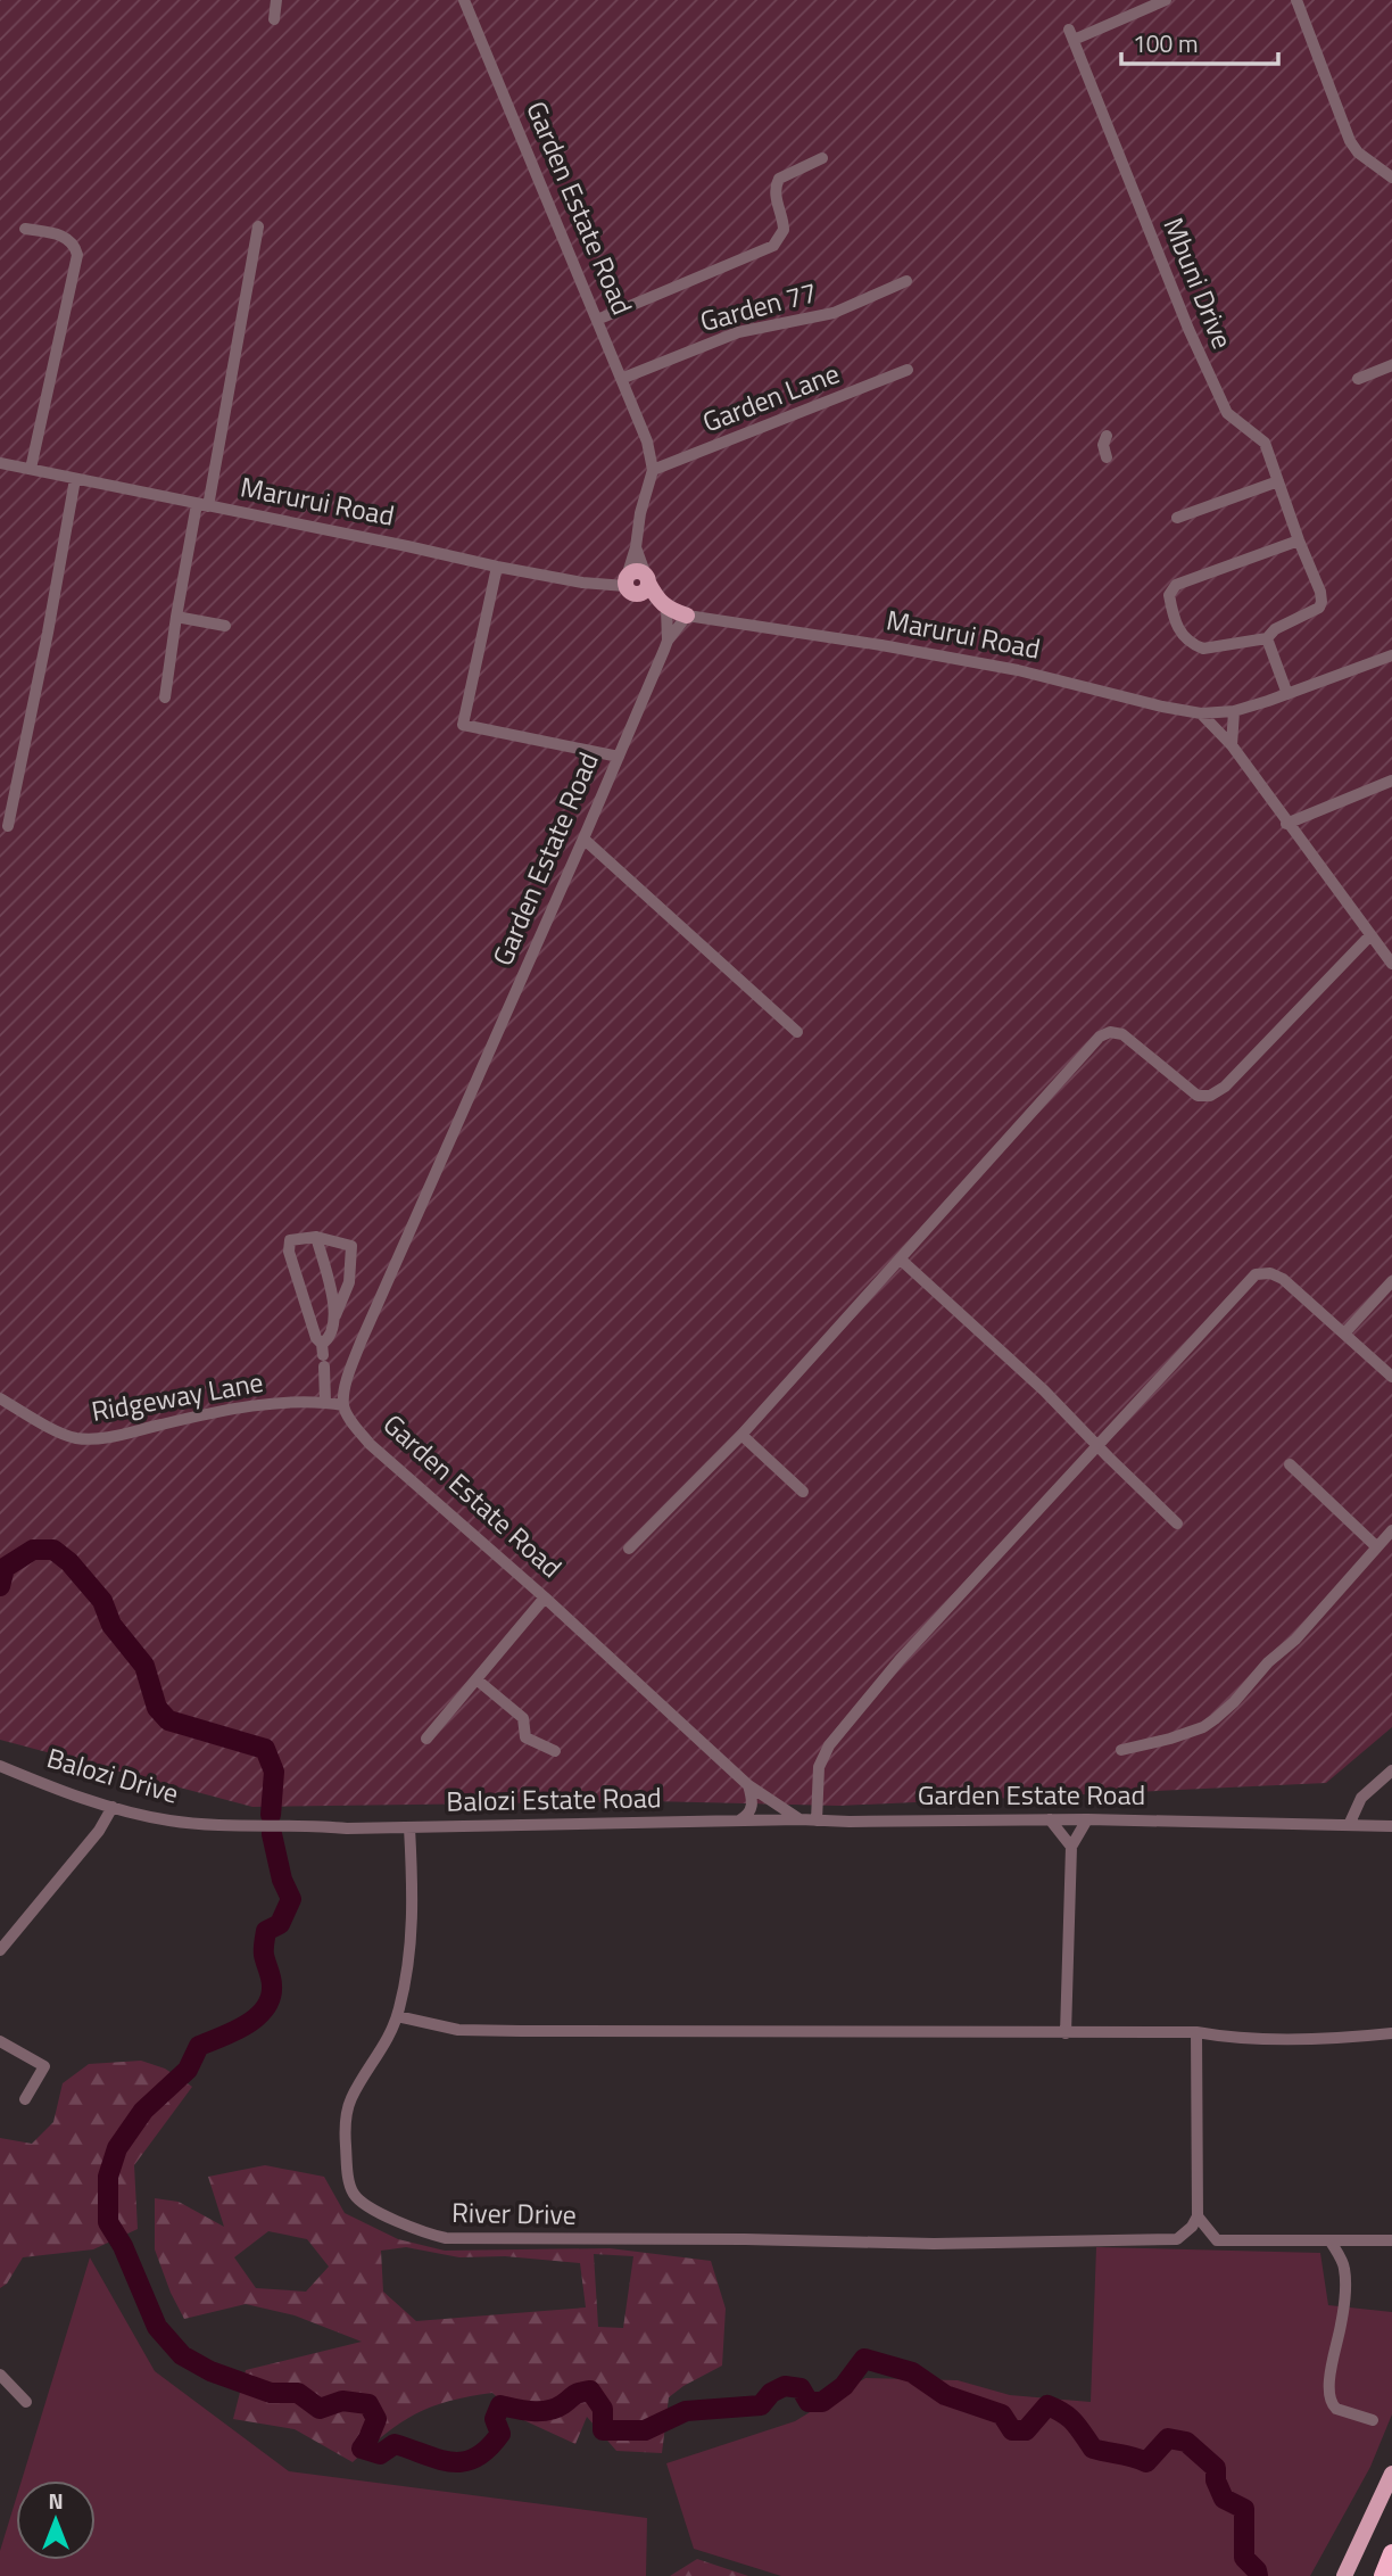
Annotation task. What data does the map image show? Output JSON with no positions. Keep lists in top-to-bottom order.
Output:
{
  "streets": {
    "main road": ["Garden Estate Road", "Marurui Road"],
    "street": [
      "Mbuni Drive",
      "Garden 77",
      "Garden Lane",
      "Ridgeway Lane",
      "Balozi Drive",
      "Balozi Estate Road",
      "River Drive"
    ]
  },
  "crossings": [
    ["Garden Estate Road", "Garden 77"],
    ["Garden Estate Road", "Garden Lane"],
    ["Garden Estate Road", "Marurui Road"],
    ["Garden Estate Road", "Ridgeway Lane"],
    ["Garden Estate Road", "Balozi Estate Road"],
    ["Balozi Drive", "Balozi Estate Road"],
    ["Balozi Estate Road", "River Drive"]
  ],
  "scale_bar": "100 m",
  "north": "top"
}
